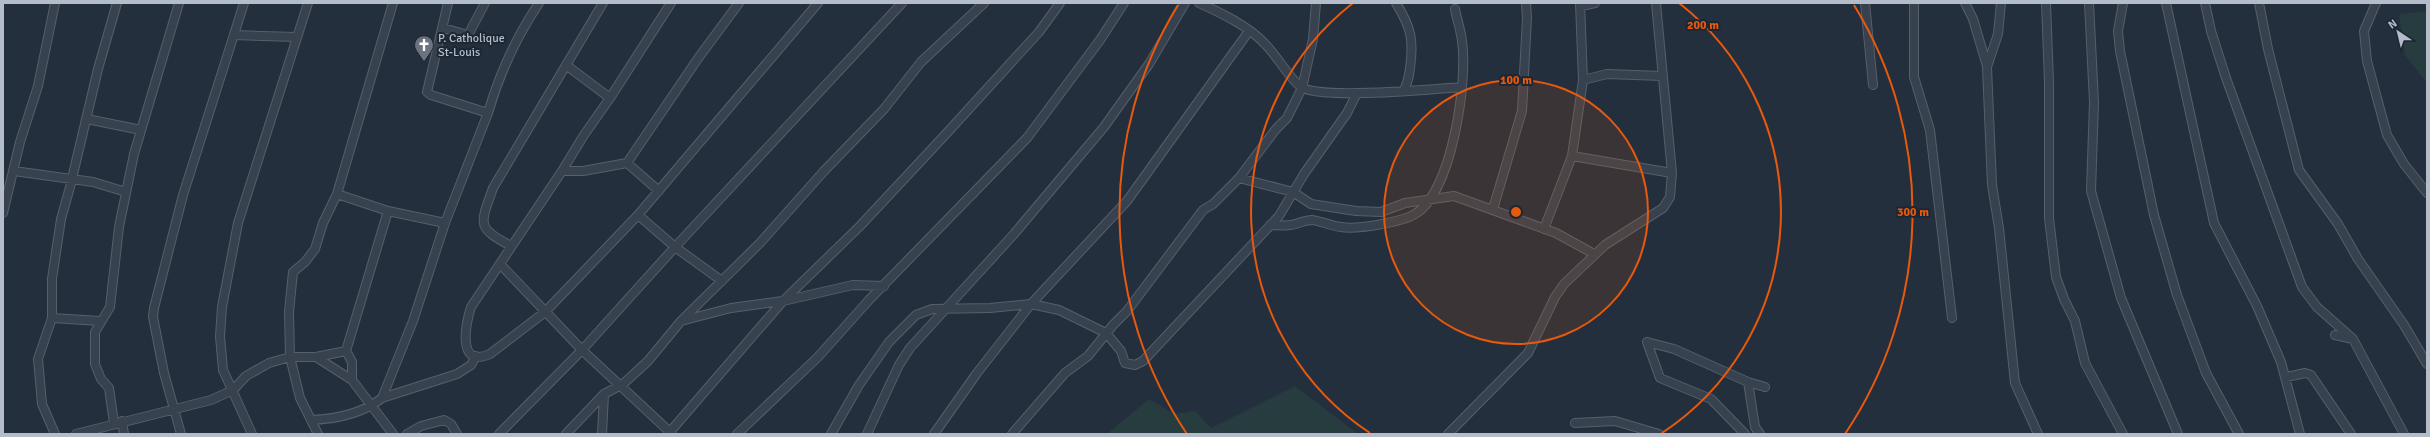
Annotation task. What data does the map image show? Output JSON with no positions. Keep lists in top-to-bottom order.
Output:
{
  "places": {
    "church": ["P. Catholique St-Louis"]
  },
  "north": "top left",
  "rings": ["200 m", "100 m", "300 m"]
}
